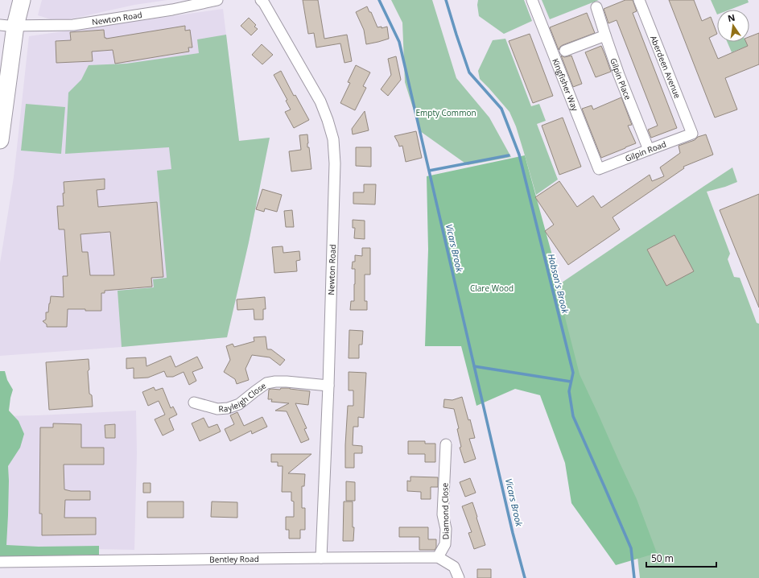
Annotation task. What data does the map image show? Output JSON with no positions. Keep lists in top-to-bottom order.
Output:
{
  "streets": {
    "street": [
      "Newton Road",
      "Aberdeen Avenue",
      "Gilpin Place",
      "Kingfisher Way",
      "Gilpin Road",
      "Rayleigh Close",
      "Diamond Close",
      "Bentley Road"
    ]
  },
  "crossings": [
    ["Newton Road", "Rayleigh Close"],
    ["Newton Road", "Bentley Road"],
    ["Aberdeen Avenue", "Gilpin Road"],
    ["Gilpin Place", "Gilpin Road"],
    ["Kingfisher Way", "Gilpin Road"],
    ["Diamond Close", "Bentley Road"]
  ],
  "water": ["Vicars Brook", "Hobson's Brook"],
  "parks": ["Empty Common", "Clare Wood"],
  "scale_bar": "50 m",
  "north": "top"
}
